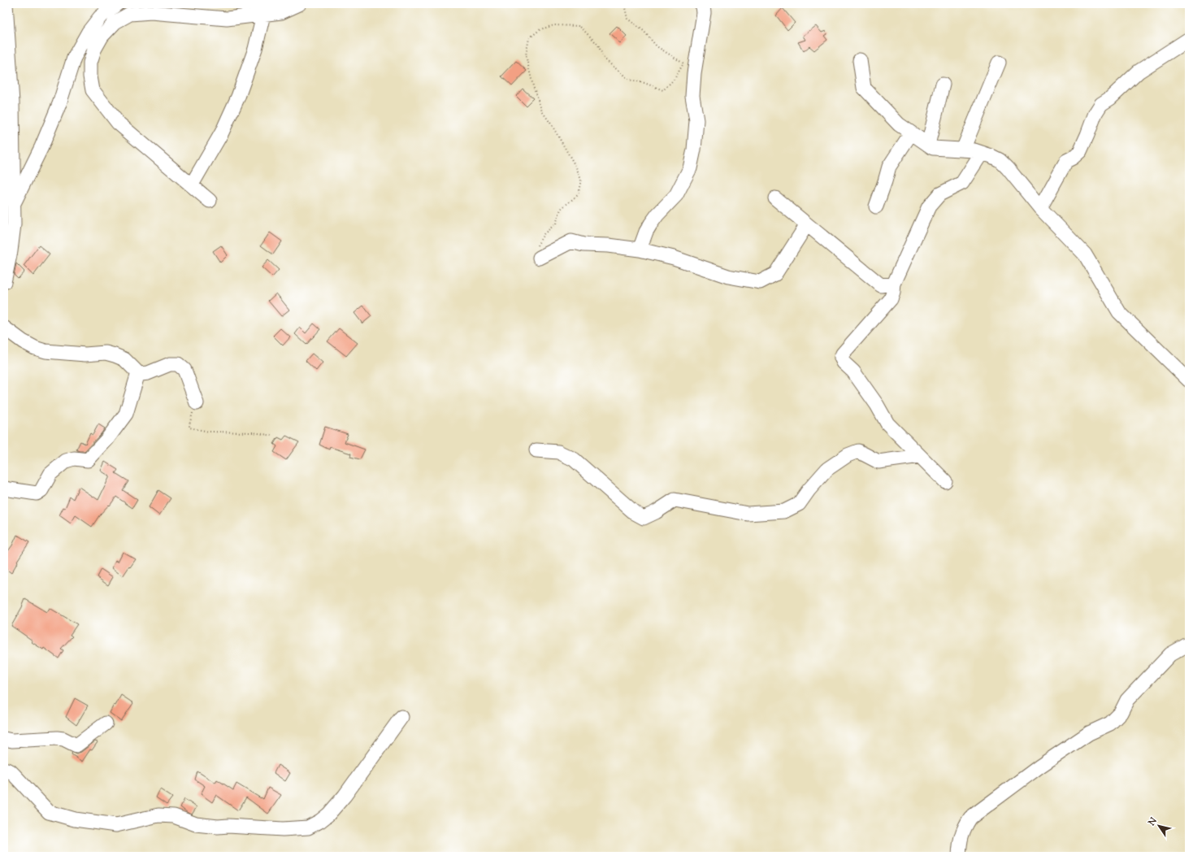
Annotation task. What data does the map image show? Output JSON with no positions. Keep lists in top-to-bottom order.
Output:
{
  "north": "top left"
}
